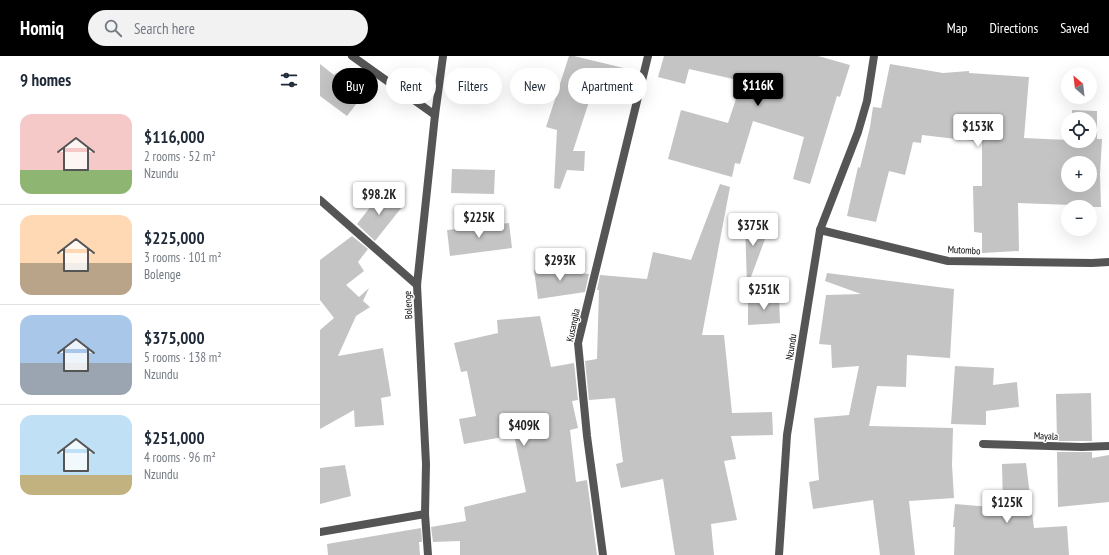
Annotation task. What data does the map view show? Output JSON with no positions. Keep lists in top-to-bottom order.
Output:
{
  "streets": {
    "street": [
      "Mutombo",
      "Bolenge",
      "Kusangila",
      "Nzundu",
      "Mayala"
    ]
  },
  "crossings": [
    ["Mutombo", "Nzundu"]
  ],
  "north": "top left",
  "page": {
    "header": "Homiq",
    "search": "Search here",
    "nav": ["Map", "Directions", "Saved"],
    "heading": "9 homes",
    "map_buttons": ["+", "−"],
    "chip": [
      "Buy",
      "Rent",
      "Filters",
      "New",
      "Apartment"
    ],
    "price": [
      "$116K",
      "$153K",
      "$98.2K",
      "$225K",
      "$375K",
      "$293K",
      "$251K",
      "$409K",
      "$125K"
    ],
    "list": [
      {
        "name": "$116,000",
        "note": "2 rooms · 52 m² · Nzundu"
      },
      {
        "name": "$225,000",
        "note": "3 rooms · 101 m² · Bolenge"
      },
      {
        "name": "$375,000",
        "note": "5 rooms · 138 m² · Nzundu"
      },
      {
        "name": "$251,000",
        "note": "4 rooms · 96 m² · Nzundu"
      }
    ]
  }
}
